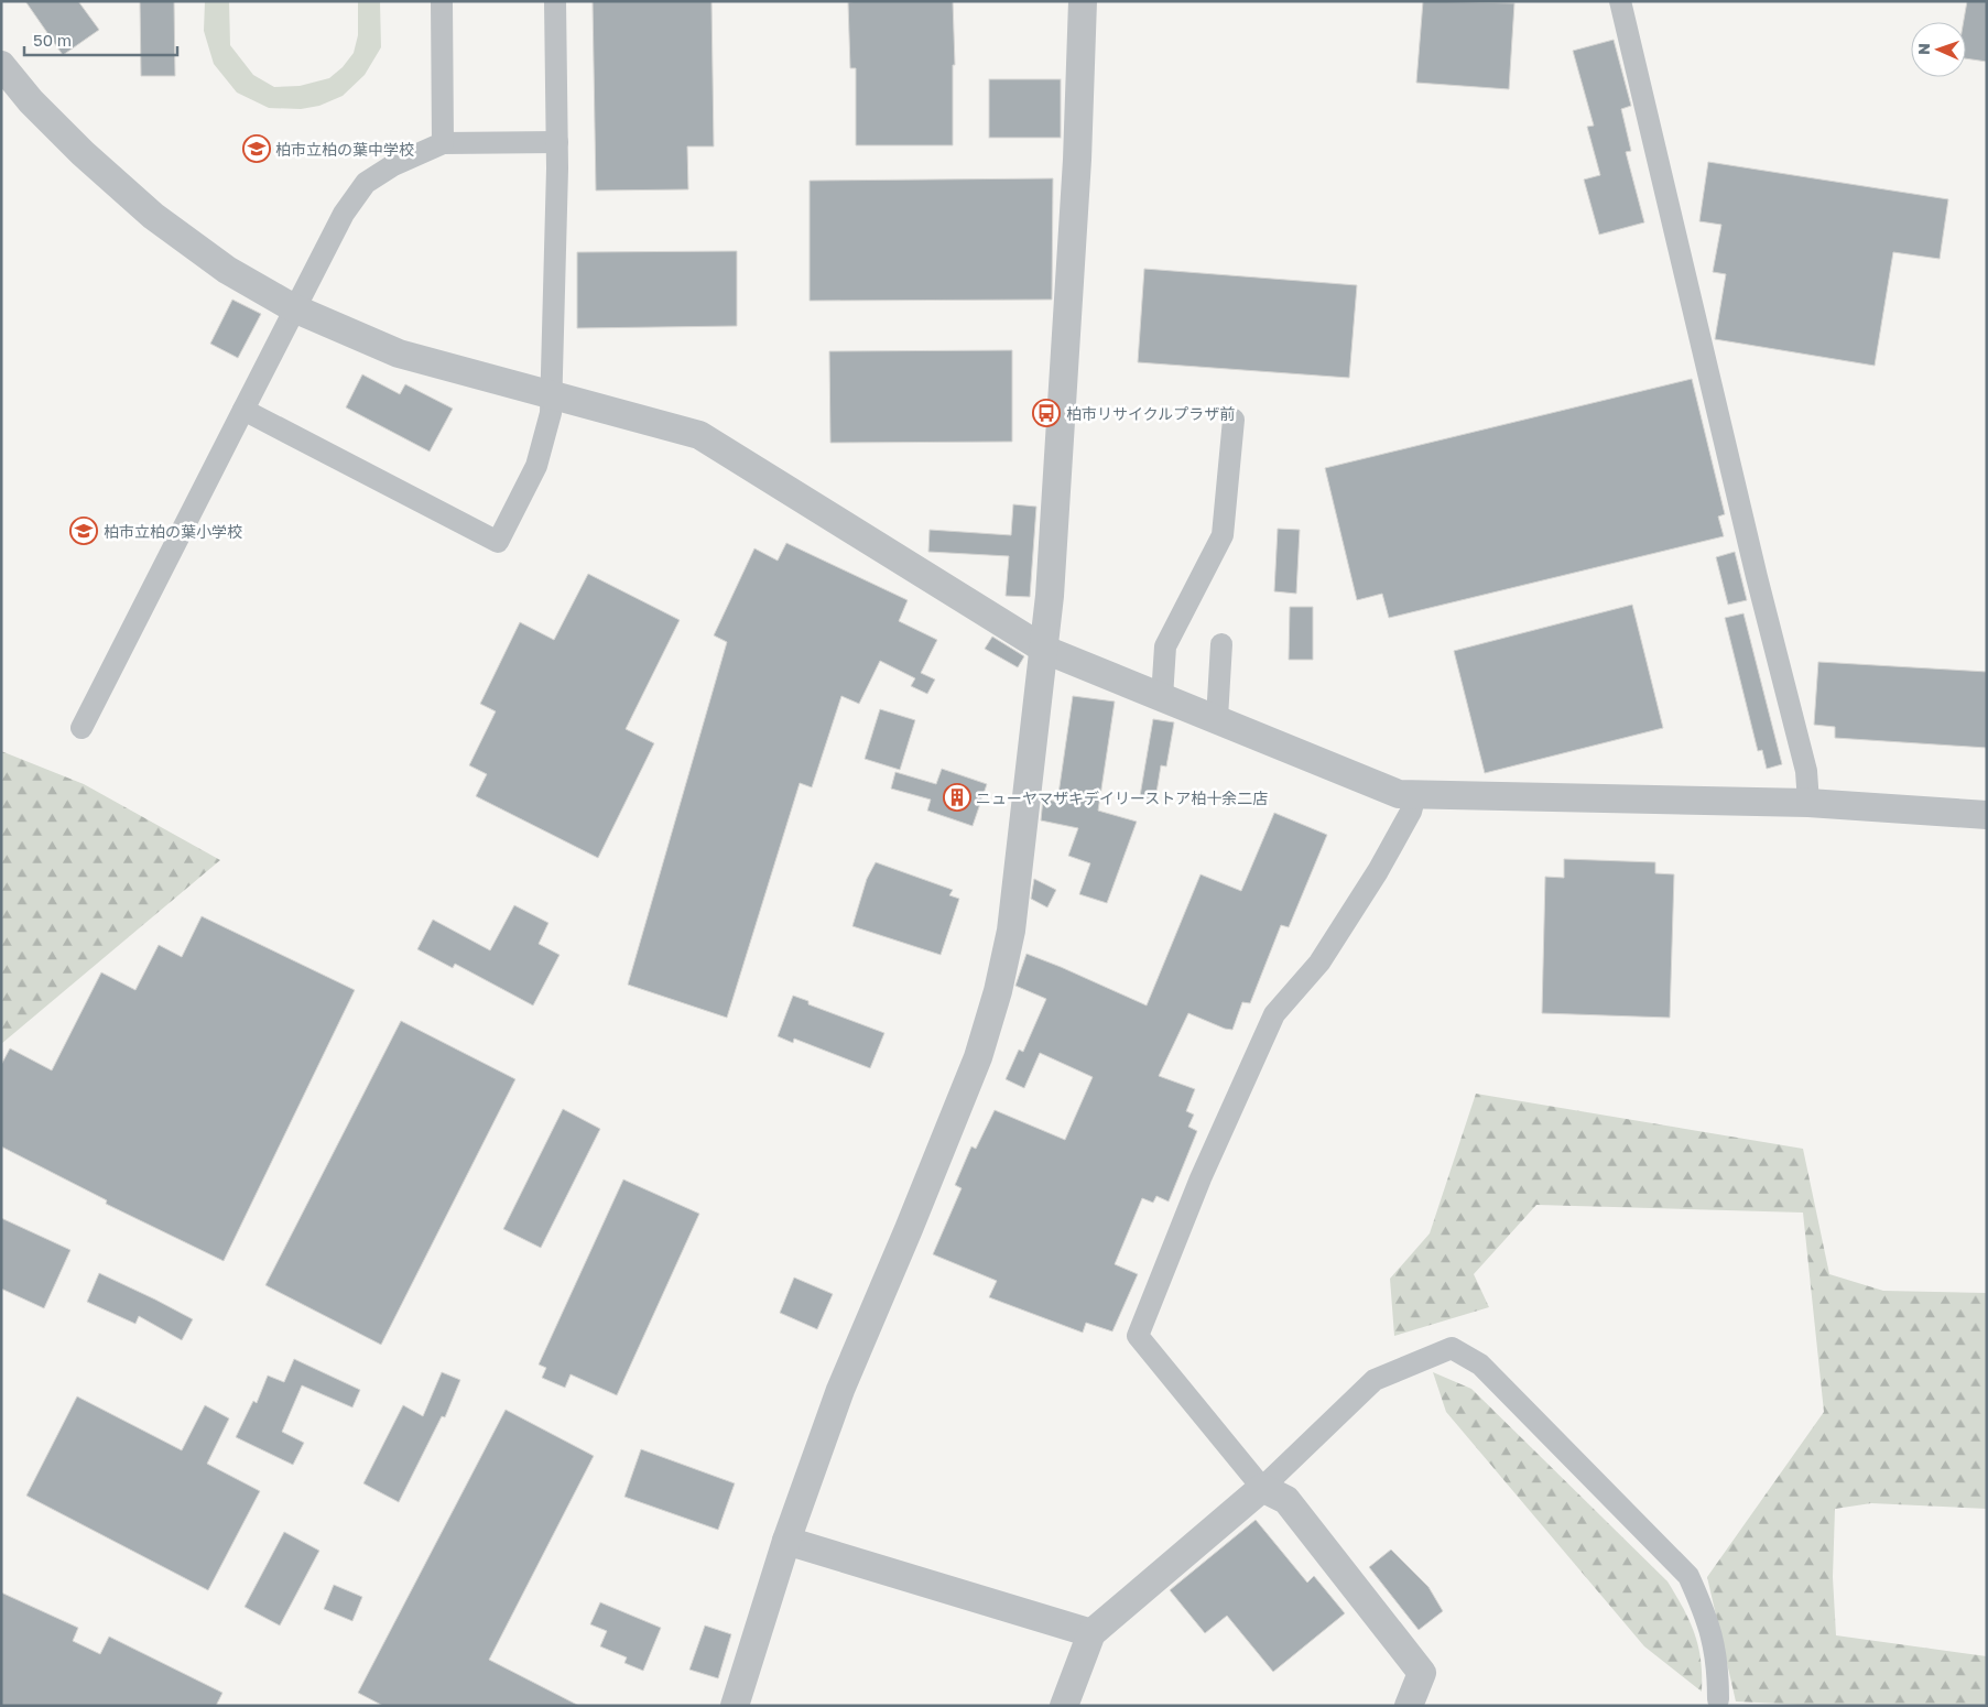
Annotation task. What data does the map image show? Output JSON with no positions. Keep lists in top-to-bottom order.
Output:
{
  "places": {
    "school or university": ["柏市立柏の葉中学校", "柏市立柏の葉小学校"],
    "bus stop": ["柏市リサイクルプラザ前"],
    "building": ["ニューヤマザキデイリーストア柏十余二店"]
  },
  "scale_bar": "50 m",
  "north": "left"
}
